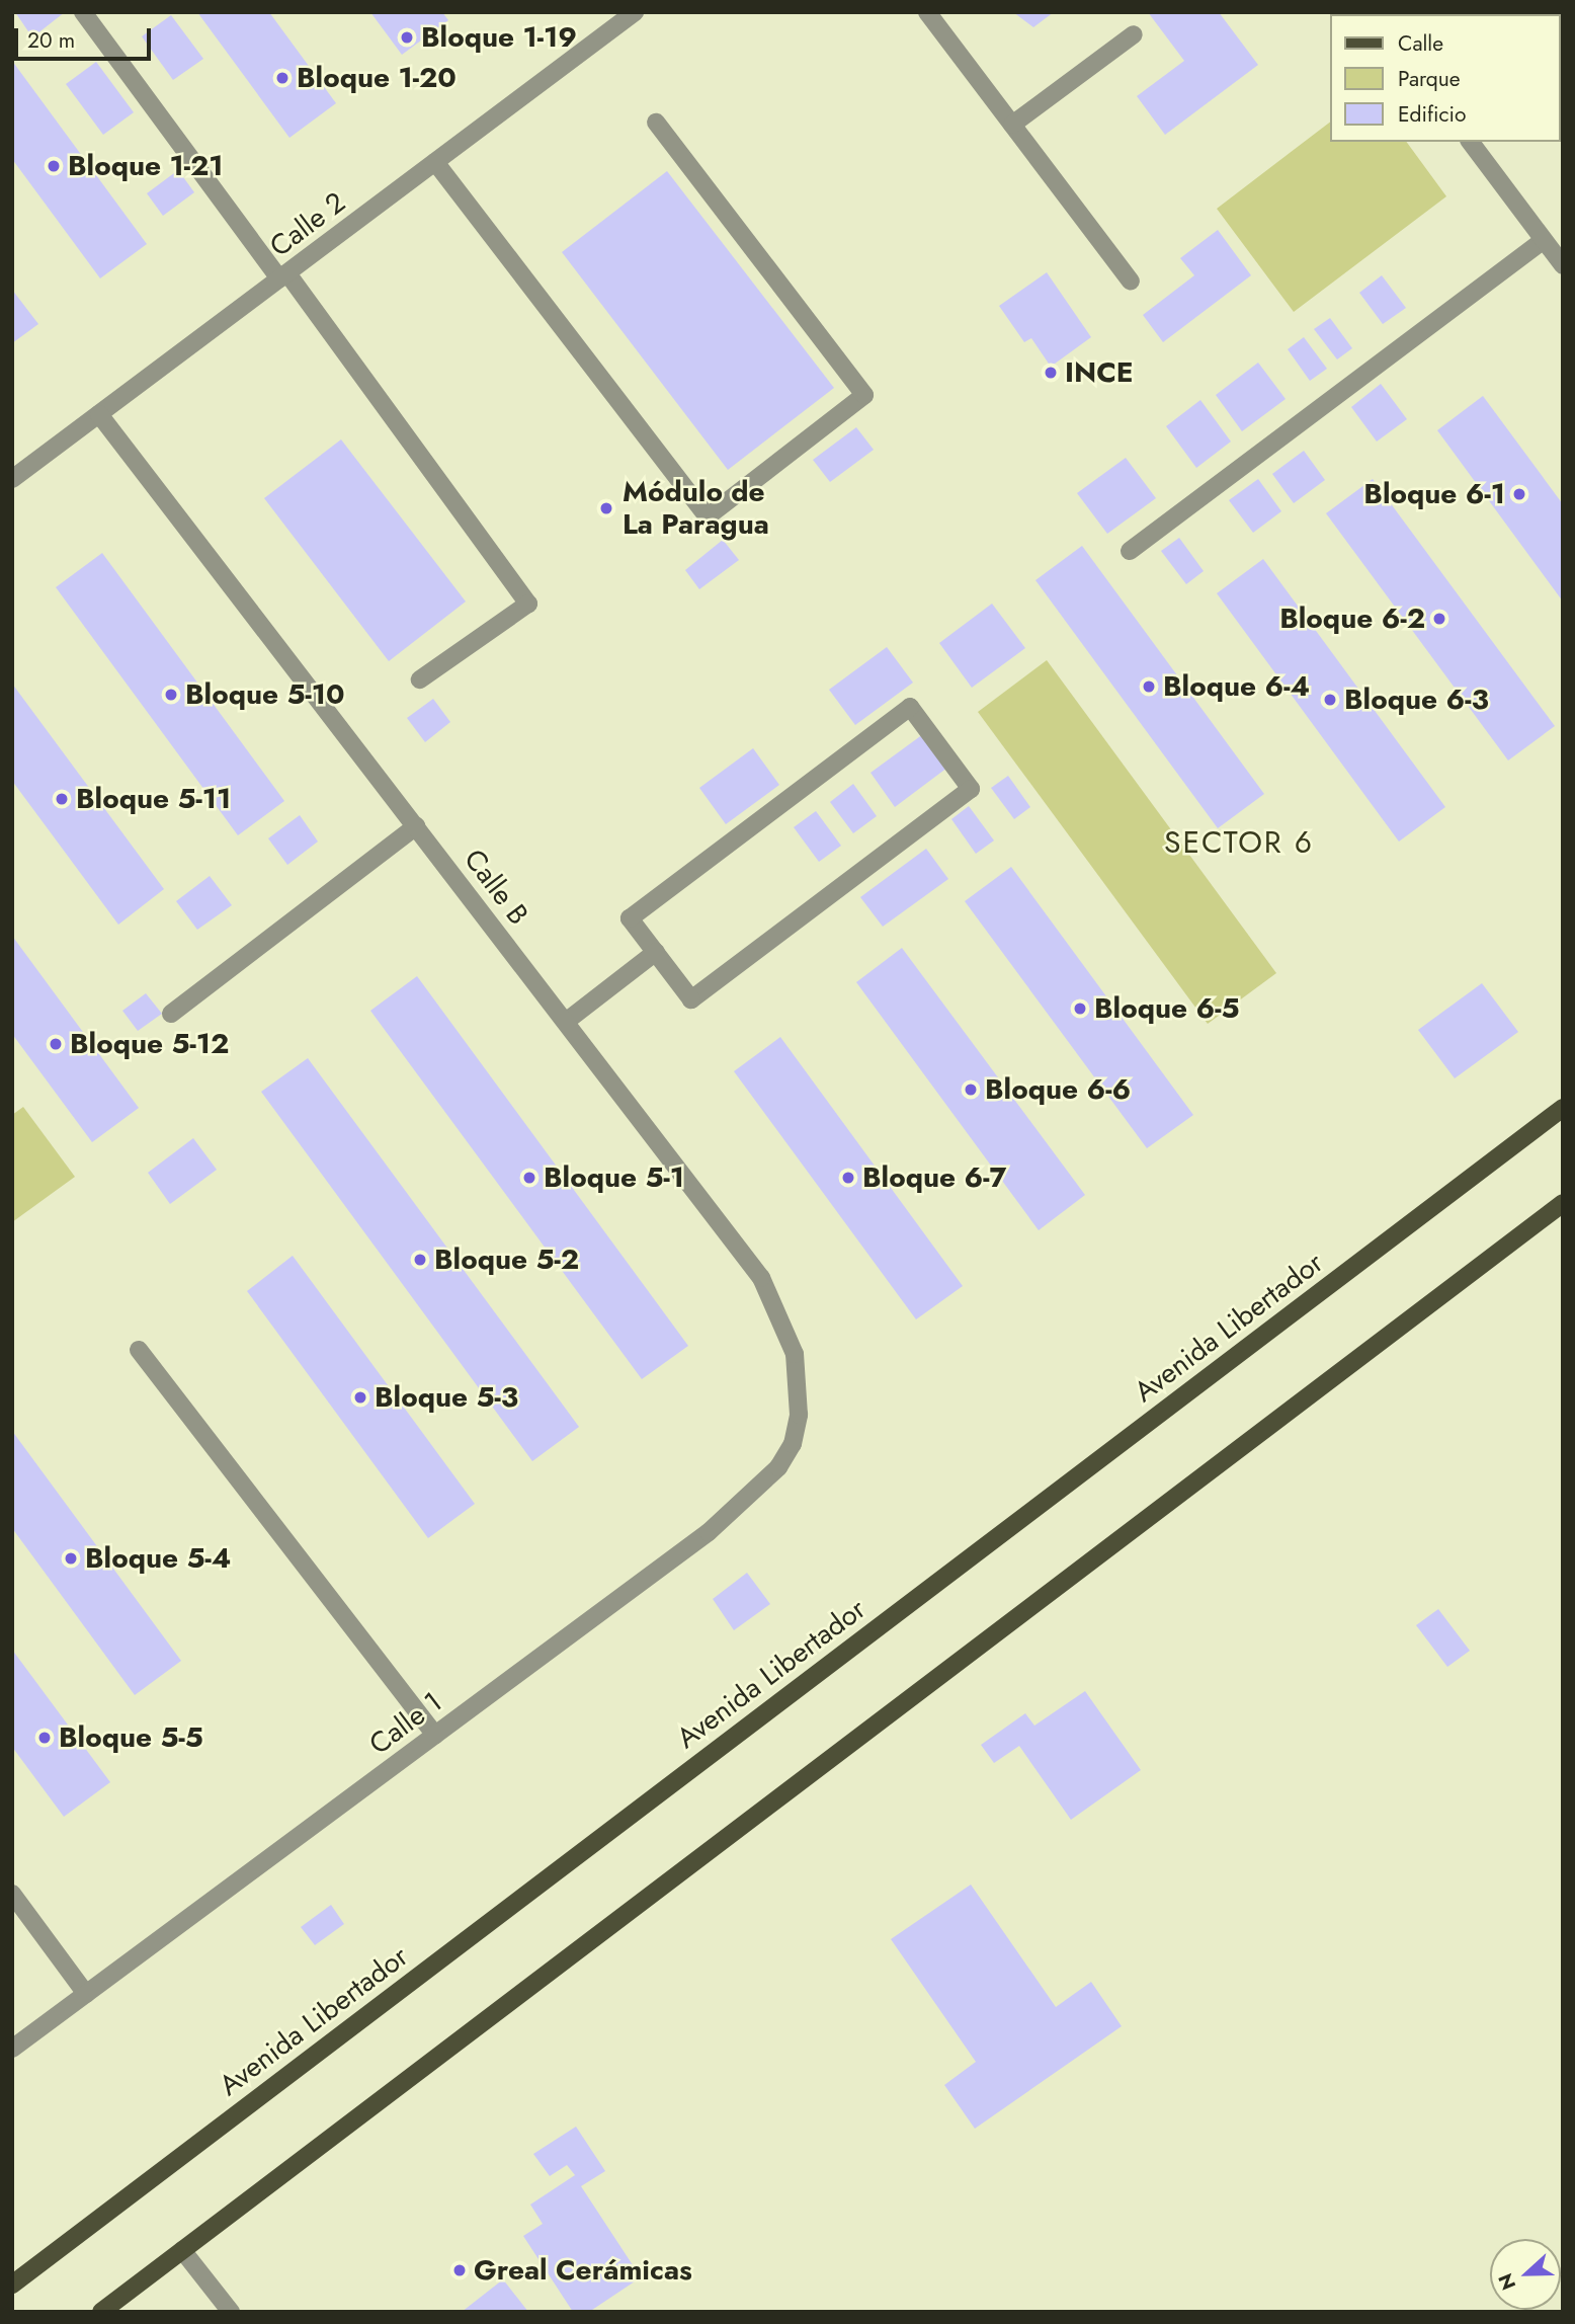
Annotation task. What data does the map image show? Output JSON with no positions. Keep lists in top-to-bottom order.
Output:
{
  "streets": {
    "main road": ["Avenida Libertador"],
    "street": ["Calle 2", "Calle B", "Calle 1"]
  },
  "crossings": [
    ["Calle 2", "Calle B"],
    ["Calle B", "Calle 1"]
  ],
  "districts": ["SECTOR 6"],
  "places": [
    "Bloque 1-19",
    "Bloque 1-20",
    "Bloque 1-21",
    "INCE",
    "Bloque 6-1",
    "Módulo de La Paragua",
    "Bloque 6-2",
    "Bloque 6-4",
    "Bloque 5-10",
    "Bloque 6-3",
    "Bloque 5-11",
    "Bloque 6-5",
    "Bloque 5-12",
    "Bloque 6-6",
    "Bloque 5-1",
    "Bloque 6-7",
    "Bloque 5-2",
    "Bloque 5-3",
    "Bloque 5-4",
    "Bloque 5-5",
    "Greal Cerámicas"
  ],
  "legend": ["Calle", "Parque", "Edificio"],
  "scale_bar": "20 m",
  "north": "left"
}
